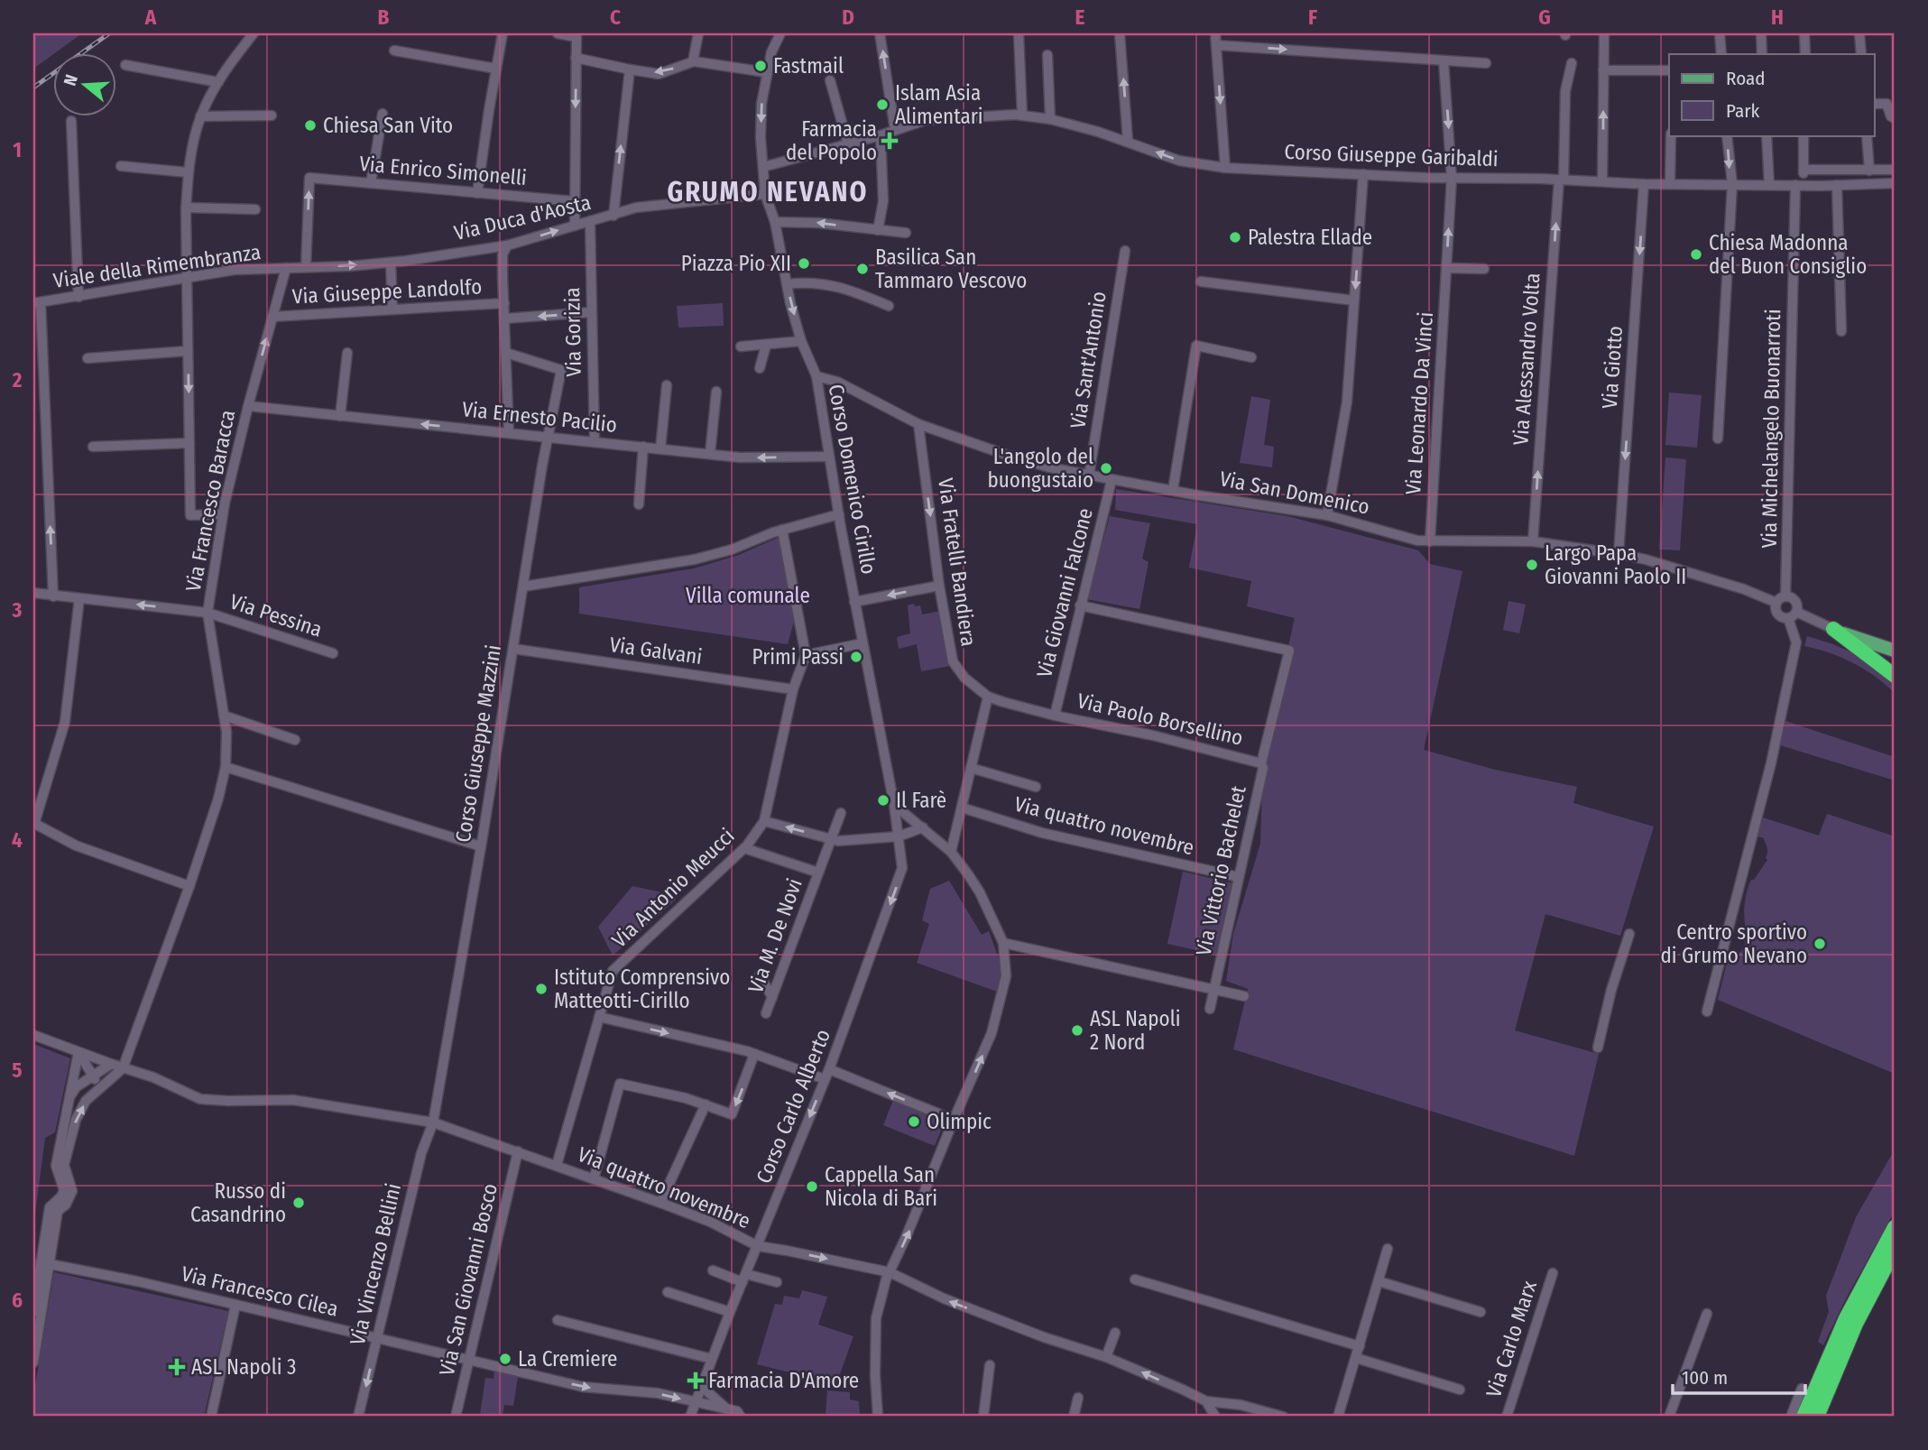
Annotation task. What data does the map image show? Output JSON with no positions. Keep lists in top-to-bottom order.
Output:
{
  "streets": {
    "street": [
      "Corso Giuseppe Garibaldi",
      "Via Enrico Simonelli",
      "Via Duca d'Aosta",
      "Viale della Rimembranza",
      "Via Giuseppe Landolfo",
      "Via Gorizia",
      "Via Alessandro Volta",
      "Via Sant'Antonio",
      "Via Giotto",
      "Via Leonardo Da Vinci",
      "Via Ernesto Pacilio",
      "Via Michelangelo Buonarroti",
      "Corso Domenico Cirillo",
      "Via San Domenico",
      "Via Francesco Baracca",
      "Via Fratelli Bandiera",
      "Via Giovanni Falcone",
      "Via Pessina",
      "Via Galvani",
      "Via Paolo Borsellino",
      "Corso Giuseppe Mazzini",
      "Via quattro novembre",
      "Via Vittorio Bachelet",
      "Via Antonio Meucci",
      "Via M. De Novi",
      "Corso Carlo Alberto",
      "Via Vincenzo Bellini",
      "Via San Giovanni Bosco",
      "Via Francesco Cilea",
      "Via Carlo Marx"
    ]
  },
  "crossings": [
    ["Corso Giuseppe Garibaldi", "Via Alessandro Volta"],
    ["Corso Giuseppe Garibaldi", "Via Giotto"],
    ["Corso Giuseppe Garibaldi", "Via Leonardo Da Vinci"],
    ["Corso Giuseppe Garibaldi", "Via Michelangelo Buonarroti"],
    ["Corso Giuseppe Garibaldi", "Corso Domenico Cirillo"],
    ["Via Enrico Simonelli", "Via Duca d'Aosta"],
    ["Via Duca d'Aosta", "Viale della Rimembranza"],
    ["Via Duca d'Aosta", "Via Gorizia"],
    ["Via Duca d'Aosta", "Corso Domenico Cirillo"],
    ["Via Duca d'Aosta", "Via Francesco Baracca"],
    ["Viale della Rimembranza", "Via Francesco Baracca"],
    ["Via Giuseppe Landolfo", "Via Francesco Baracca"],
    ["Via Gorizia", "Via Ernesto Pacilio"],
    ["Via Alessandro Volta", "Via San Domenico"],
    ["Via Sant'Antonio", "Via San Domenico"],
    ["Via Giotto", "Via San Domenico"],
    ["Via Leonardo Da Vinci", "Via San Domenico"],
    ["Via Ernesto Pacilio", "Corso Domenico Cirillo"],
    ["Via Ernesto Pacilio", "Via Francesco Baracca"],
    ["Via Ernesto Pacilio", "Corso Giuseppe Mazzini"],
    ["Via Michelangelo Buonarroti", "Via San Domenico"],
    ["Corso Domenico Cirillo", "Via San Domenico"],
    ["Corso Domenico Cirillo", "Corso Carlo Alberto"],
    ["Via San Domenico", "Via Fratelli Bandiera"],
    ["Via San Domenico", "Via Giovanni Falcone"],
    ["Via Francesco Baracca", "Via Pessina"],
    ["Via Francesco Baracca", "Via quattro novembre"],
    ["Via Fratelli Bandiera", "Via Giovanni Falcone"],
    ["Via Fratelli Bandiera", "Via Paolo Borsellino"],
    ["Via Giovanni Falcone", "Via Paolo Borsellino"],
    ["Via Giovanni Falcone", "Via Vittorio Bachelet"],
    ["Via Galvani", "Corso Giuseppe Mazzini"],
    ["Via Galvani", "Via Antonio Meucci"],
    ["Via Paolo Borsellino", "Via Vittorio Bachelet"],
    ["Corso Giuseppe Mazzini", "Via quattro novembre"],
    ["Corso Giuseppe Mazzini", "Via Vincenzo Bellini"],
    ["Via quattro novembre", "Via Vittorio Bachelet"],
    ["Via quattro novembre", "Via Antonio Meucci"],
    ["Via quattro novembre", "Corso Carlo Alberto"],
    ["Via quattro novembre", "Via Vincenzo Bellini"],
    ["Via quattro novembre", "Via San Giovanni Bosco"],
    ["Via Antonio Meucci", "Via M. De Novi"],
    ["Corso Carlo Alberto", "Via Francesco Cilea"],
    ["Via Vincenzo Bellini", "Via Francesco Cilea"],
    ["Via San Giovanni Bosco", "Via Francesco Cilea"]
  ],
  "one_way": [
    "Via Alessandro Volta",
    "Via Giotto",
    "Via Ernesto Pacilio",
    "Via Fratelli Bandiera",
    "Corso Carlo Alberto"
  ],
  "districts": ["GRUMO NEVANO"],
  "parks": ["Villa comunale"],
  "places": {
    "other": [
      "Fastmail",
      "Islam Asia Alimentari",
      "Chiesa San Vito",
      "Palestra Ellade",
      "Chiesa Madonna del Buon Consiglio",
      "Piazza Pio XII",
      "Basilica San Tammaro Vescovo",
      "L'angolo del buongustaio",
      "Largo Papa Giovanni Paolo II",
      "Primi Passi",
      "Il Farè",
      "Centro sportivo di Grumo Nevano",
      "Istituto Comprensivo Matteotti-Cirillo",
      "ASL Napoli 2 Nord",
      "Olimpic",
      "Cappella San Nicola di Bari",
      "Russo di Casandrino",
      "La Cremiere"
    ],
    "health": ["Farmacia del Popolo", "ASL Napoli 3", "Farmacia D'Amore"]
  },
  "legend": ["Road", "Park"],
  "scale_bar": "100 m",
  "north": "left",
  "grid": {
    "columns": [
      "A",
      "B",
      "C",
      "D",
      "E",
      "F",
      "G",
      "H"
    ],
    "rows": [
      "1",
      "2",
      "3",
      "4",
      "5",
      "6"
    ]
  }
}
